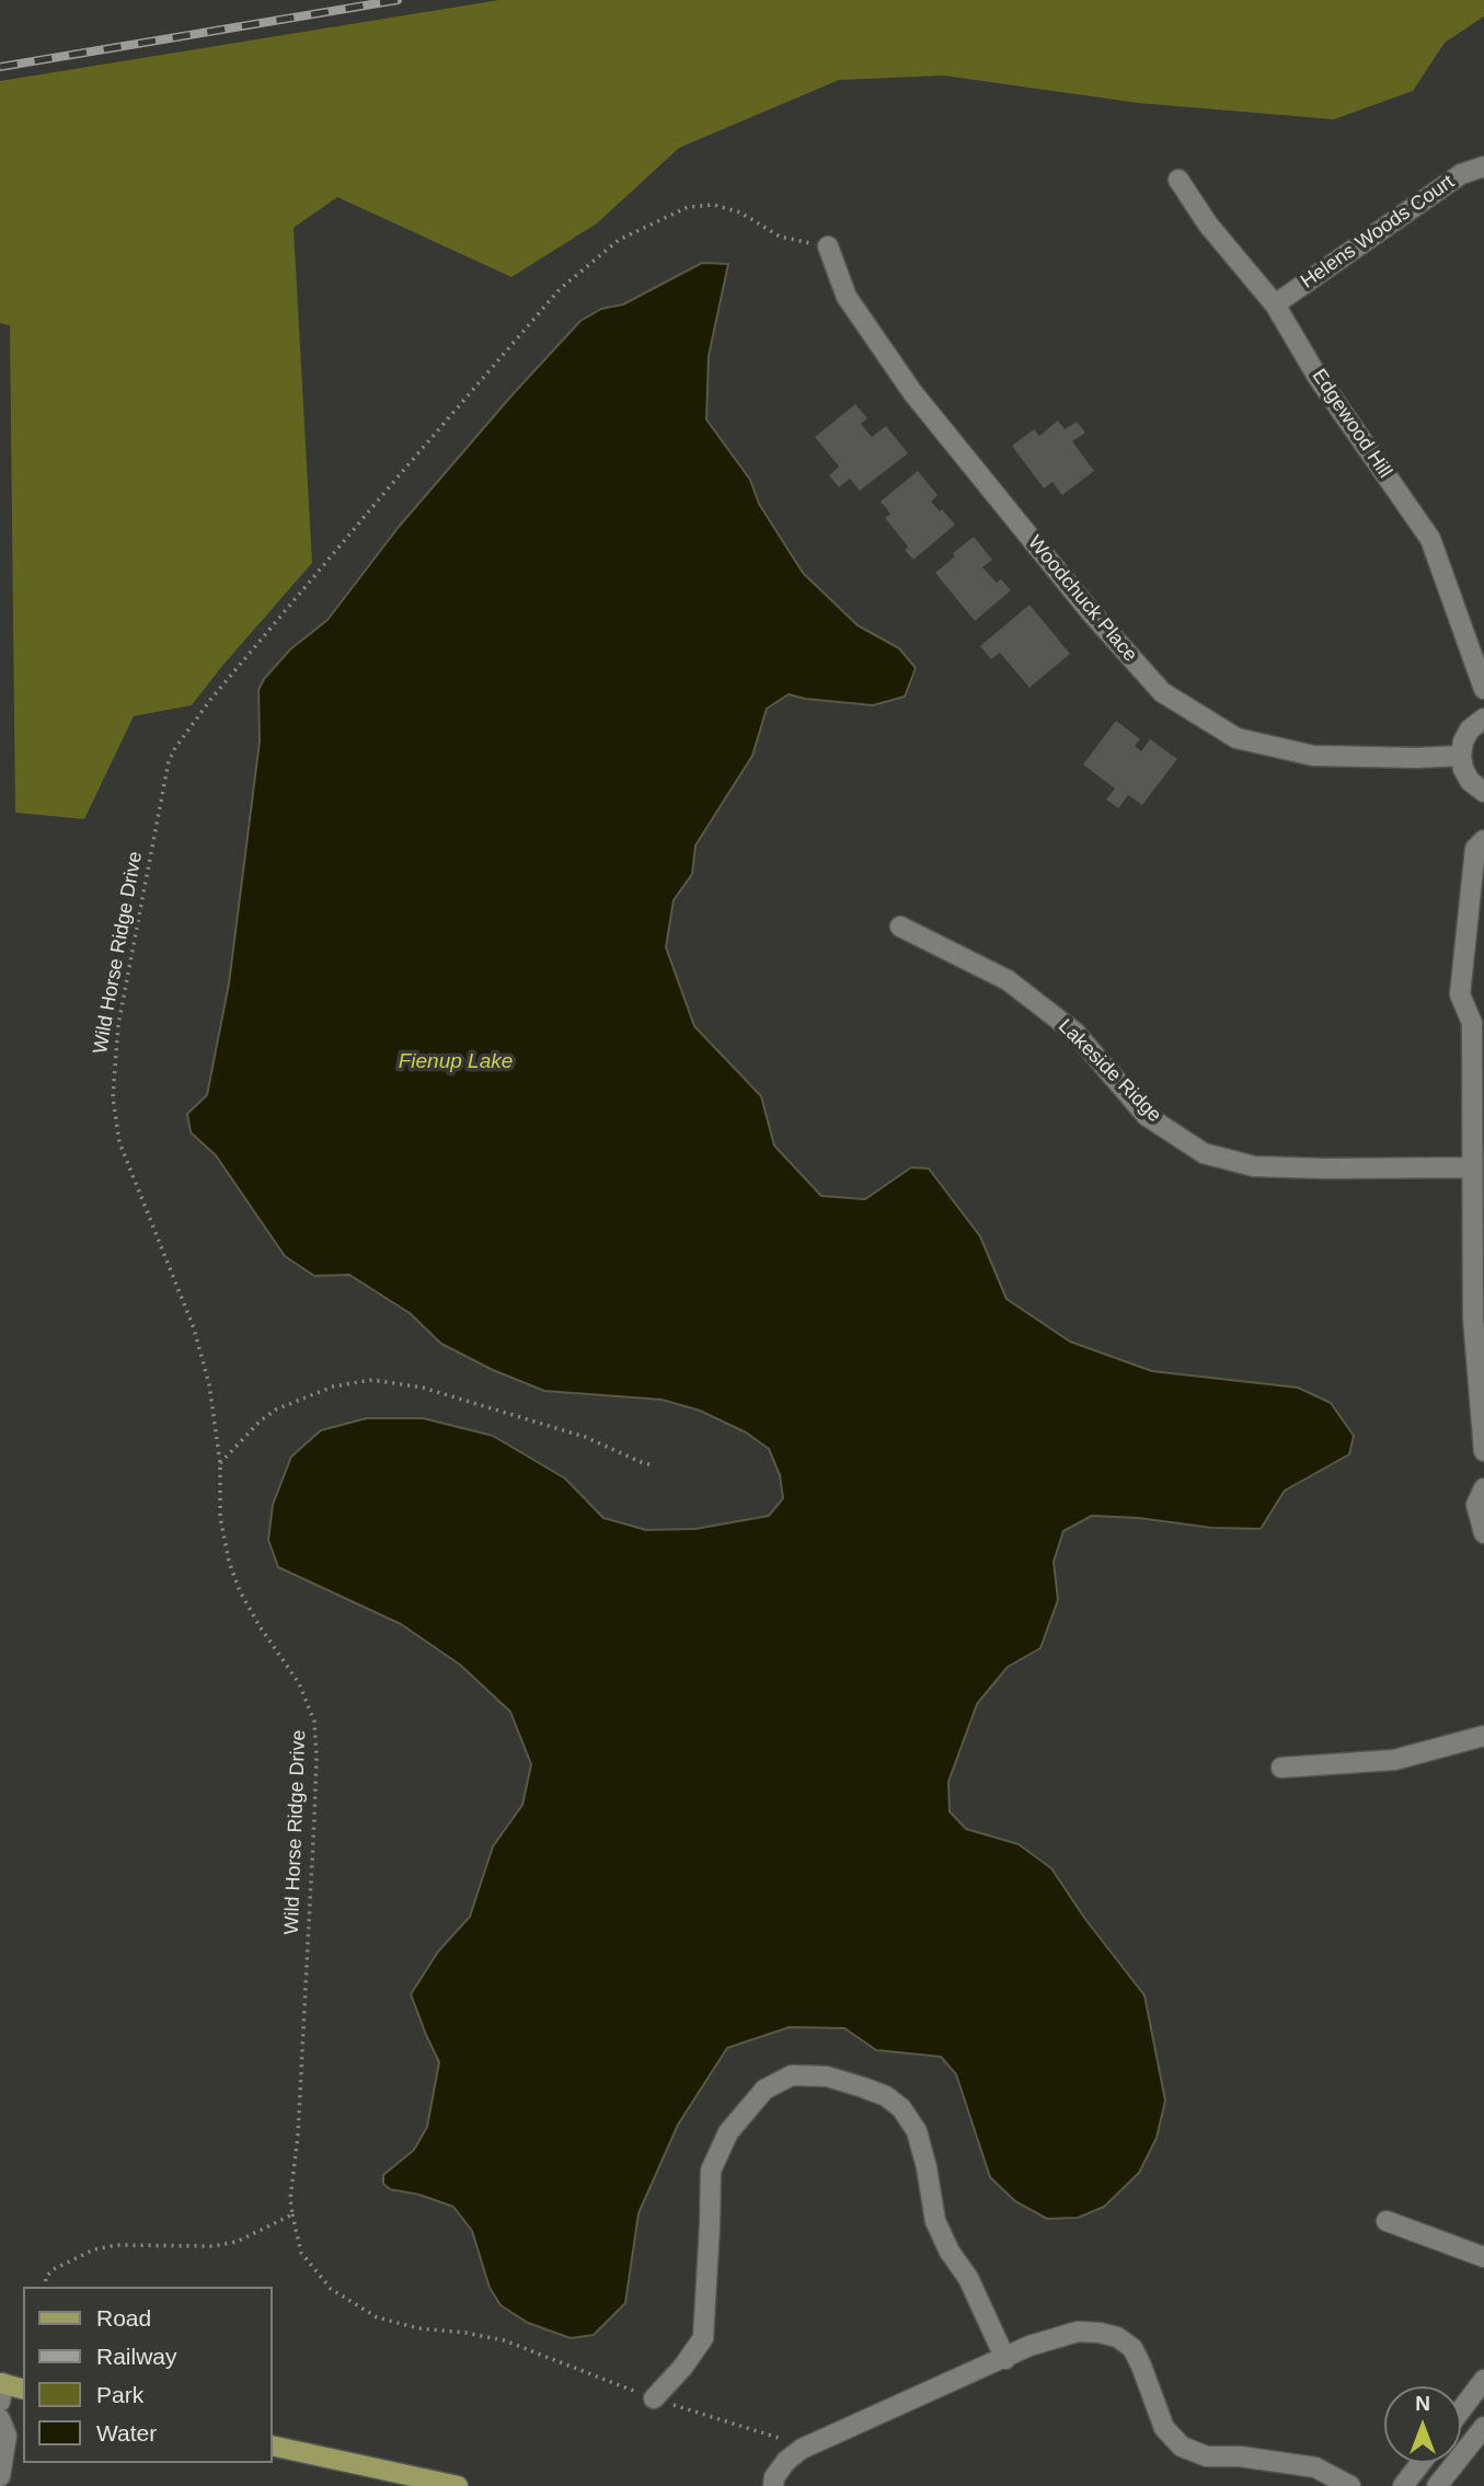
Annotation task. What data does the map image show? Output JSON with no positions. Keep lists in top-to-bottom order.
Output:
{
  "streets": {
    "street": [
      "Helens Woods Court",
      "Edgewood Hill",
      "Woodchuck Place",
      "Lakeside Ridge"
    ],
    "path": ["Wild Horse Ridge Drive"]
  },
  "crossings": [
    ["Helens Woods Court", "Edgewood Hill"],
    ["Woodchuck Place", "Wild Horse Ridge Drive"]
  ],
  "water": ["Fienup Lake"],
  "legend": [
    "Road",
    "Railway",
    "Park",
    "Water"
  ],
  "north": "top"
}
